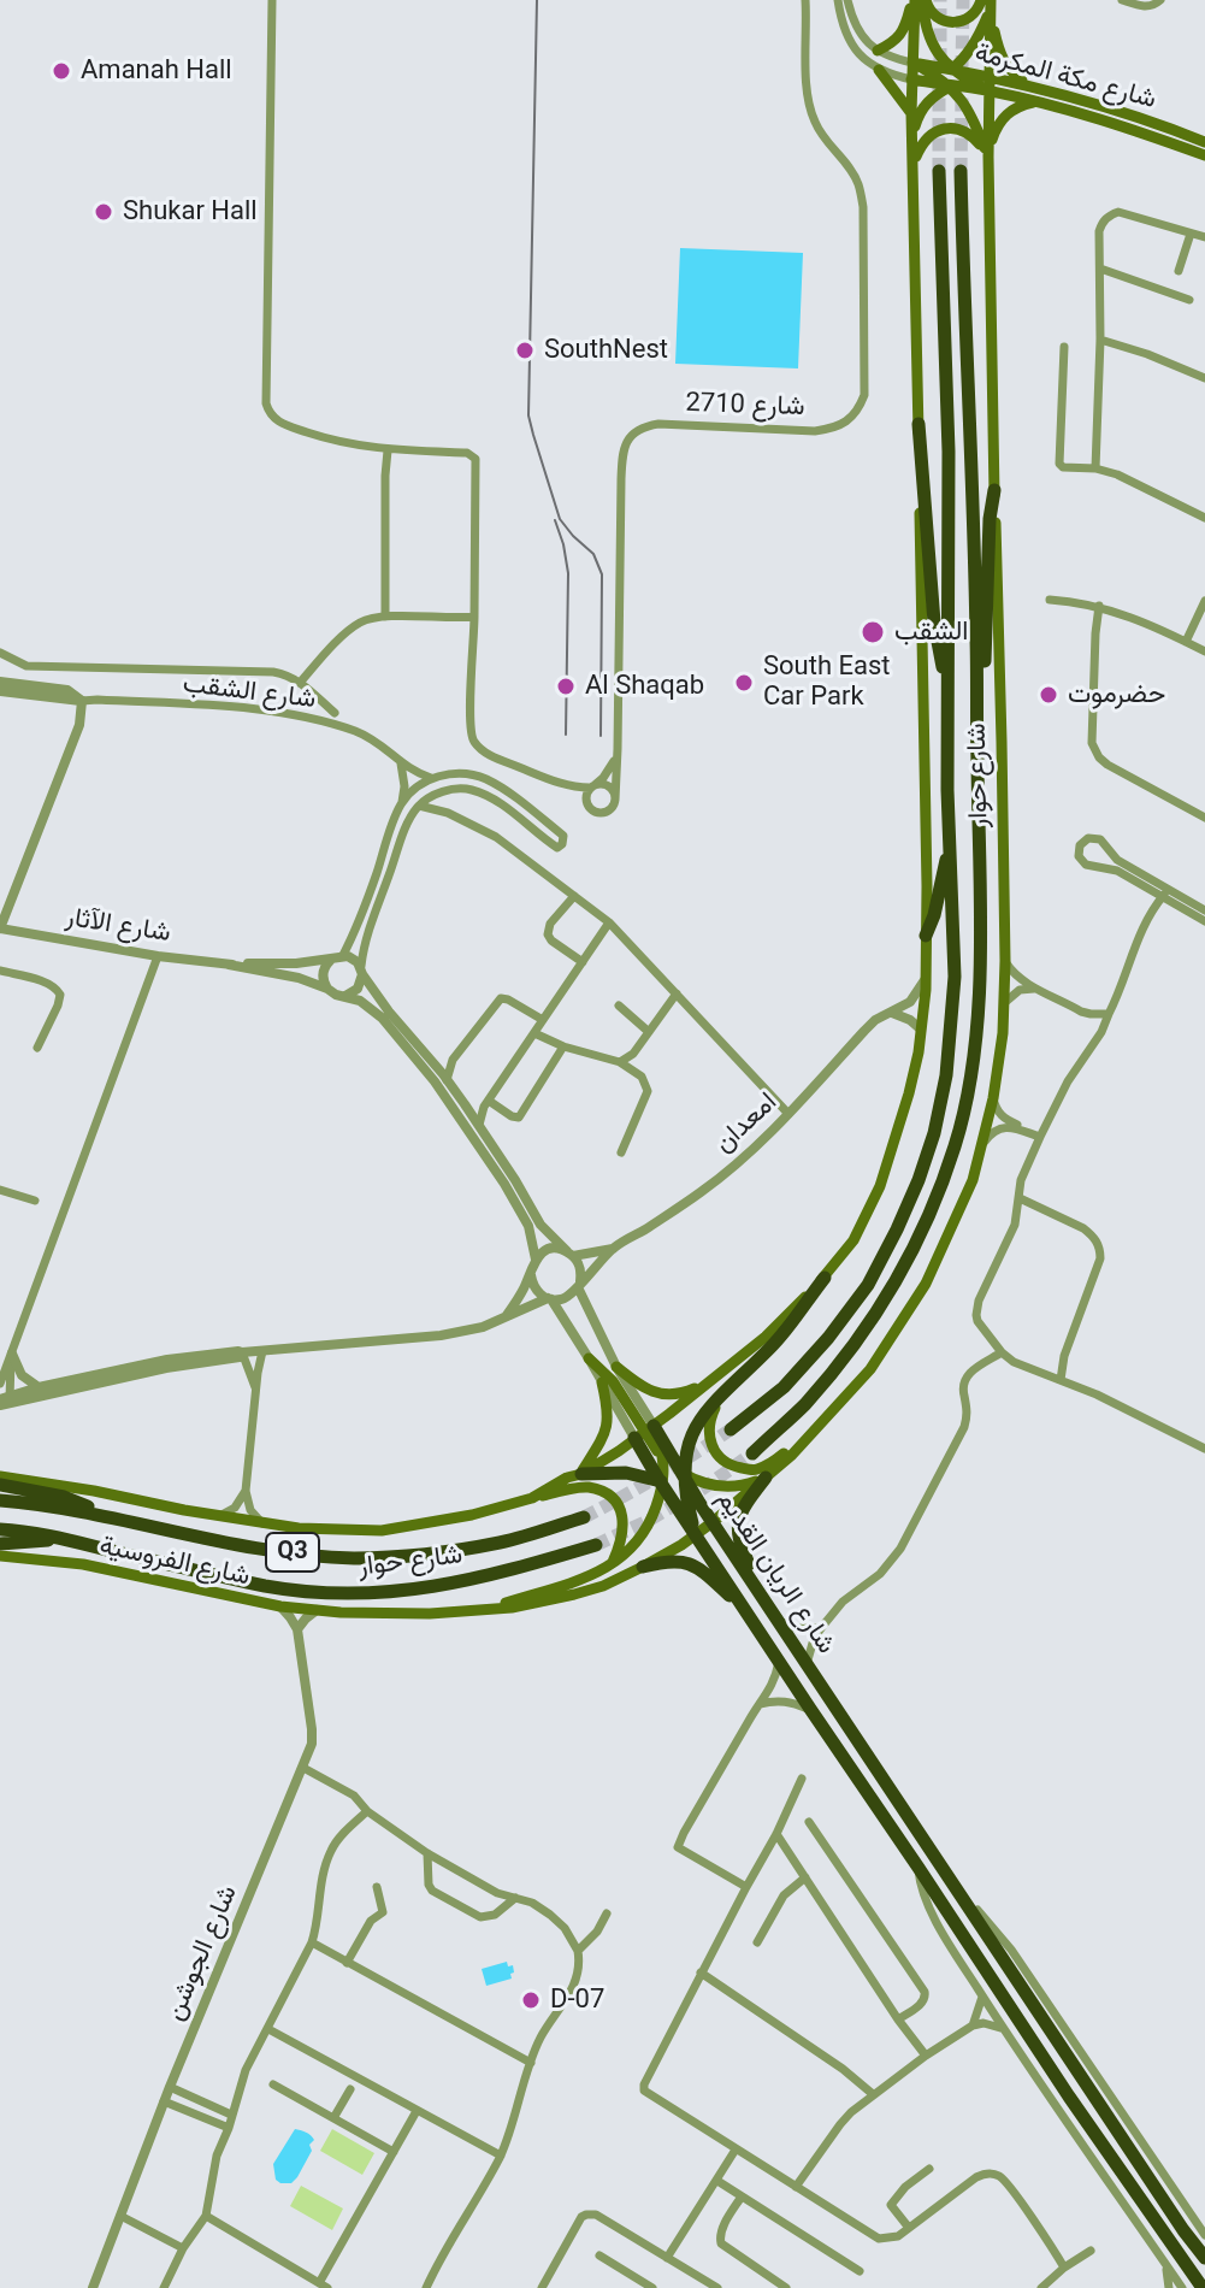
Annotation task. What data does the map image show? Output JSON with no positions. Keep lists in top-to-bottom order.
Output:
{
  "streets": {
    "highway": ["شارع حوار", "Q3", "شارع الريان القديم"],
    "main road": ["شارع مكة المكرمة", "شارع الفروسية"],
    "street": [
      "شارع 2710",
      "شارع الشقب",
      "شارع الآثار",
      "امعدان",
      "شارع الجوشن"
    ]
  },
  "crossings": [
    ["شارع مكة المكرمة", "شارع حوار"],
    ["شارع حوار", "امعدان"],
    ["شارع حوار", "شارع الفروسية"],
    ["امعدان", "شارع الريان القديم"],
    ["شارع الفروسية", "شارع الريان القديم"],
    ["شارع الفروسية", "شارع الجوشن"]
  ],
  "places": [
    "Amanah Hall",
    "Shukar Hall",
    "SouthNest",
    "الشقب",
    "South East Car Park",
    "Al Shaqab",
    "حضرموت",
    "D-07"
  ]
}
